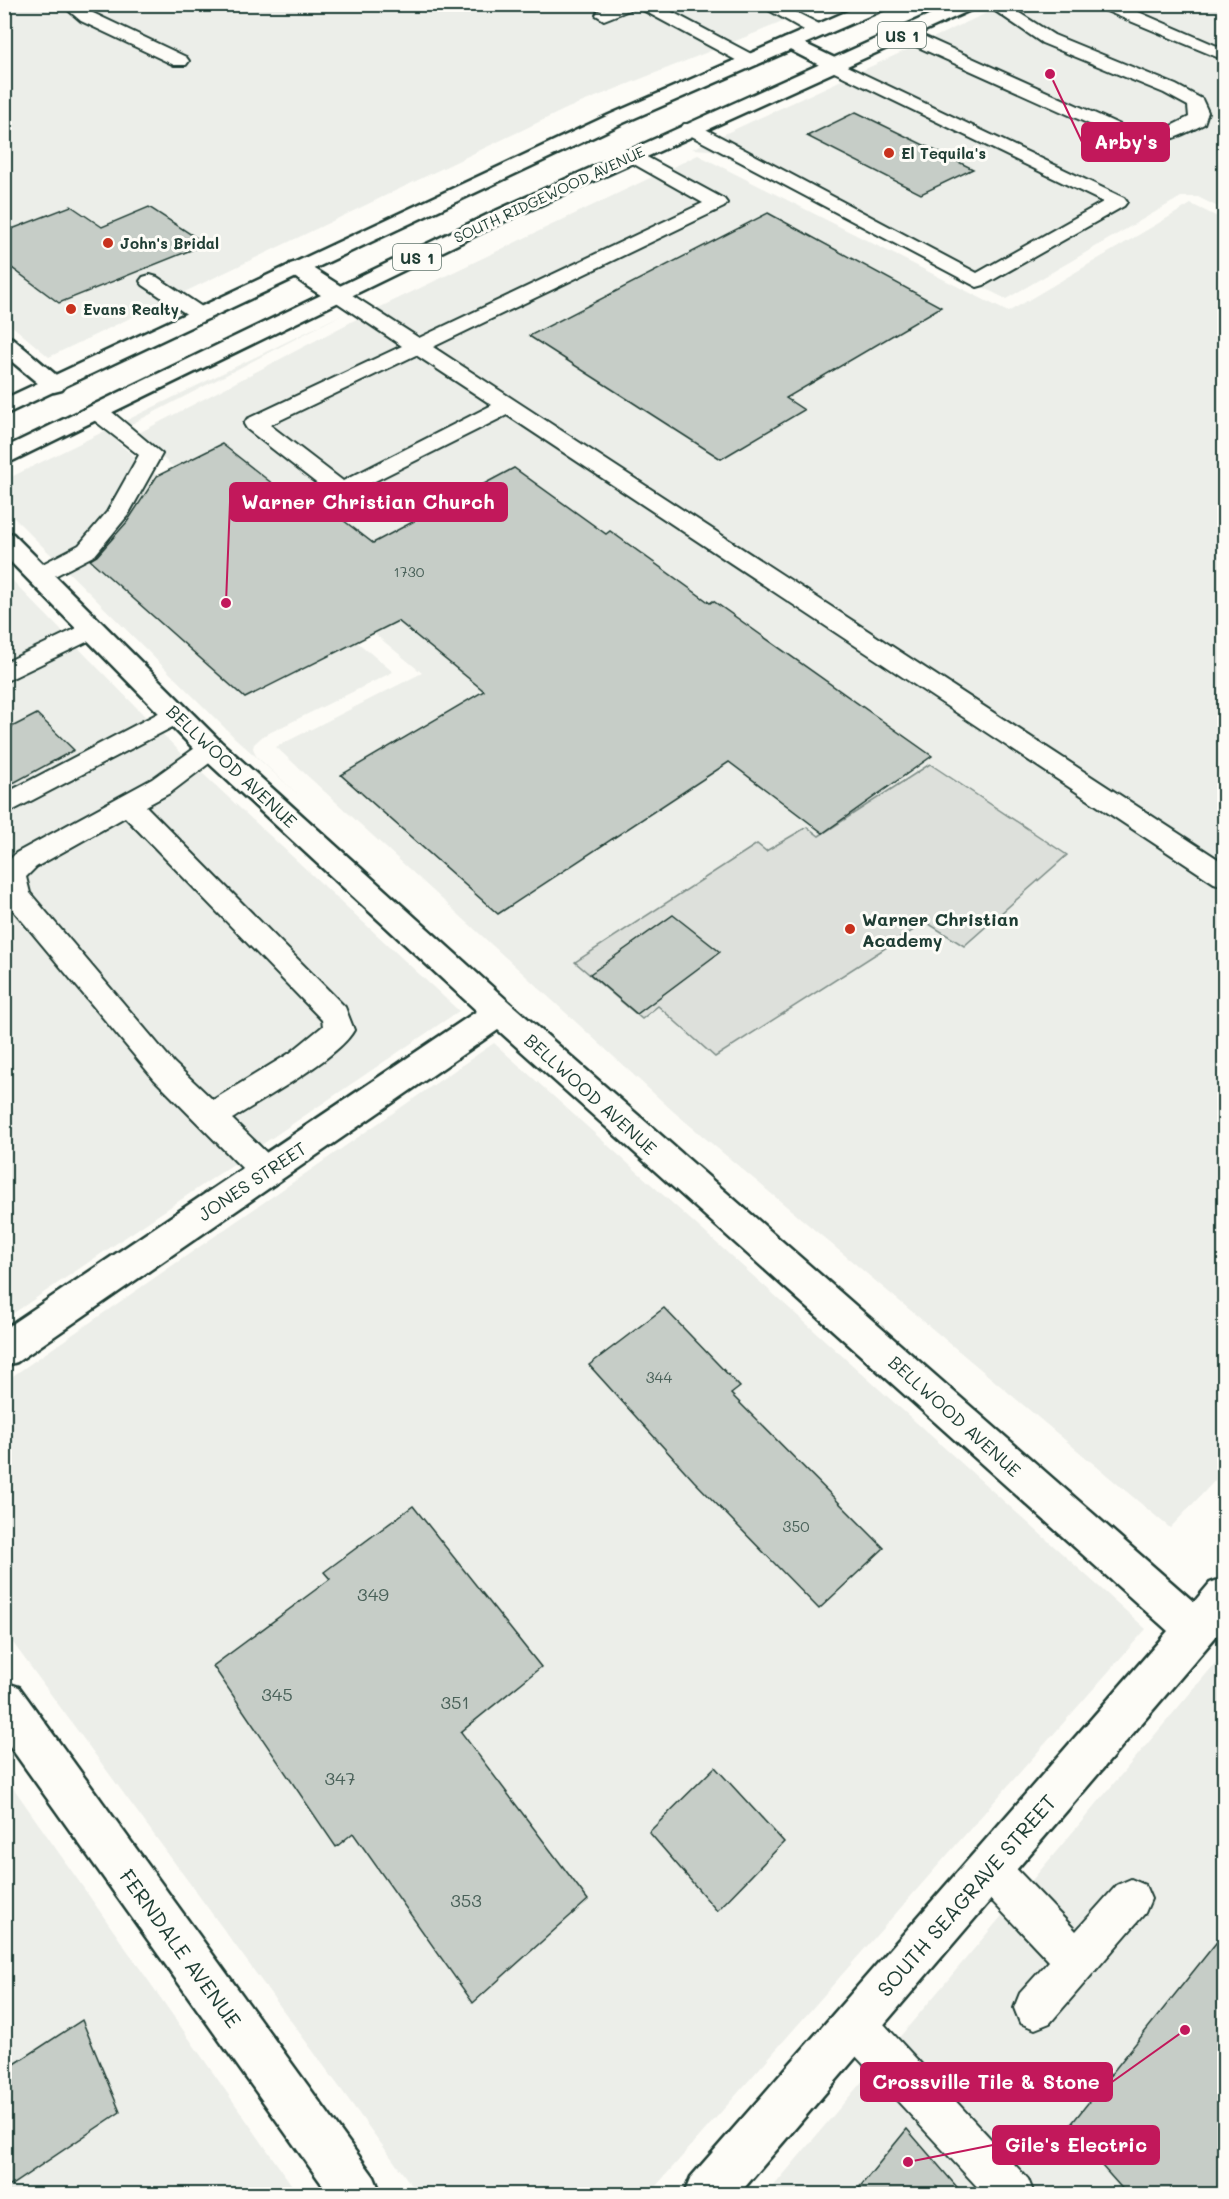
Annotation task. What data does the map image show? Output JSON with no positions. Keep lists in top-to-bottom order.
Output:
{
  "streets": {
    "street": [
      "US 1",
      "SOUTH RIDGEWOOD AVENUE",
      "BELLWOOD AVENUE",
      "JONES STREET",
      "SOUTH SEAGRAVE STREET",
      "FERNDALE AVENUE"
    ]
  },
  "crossings": [
    ["BELLWOOD AVENUE", "JONES STREET"],
    ["BELLWOOD AVENUE", "SOUTH SEAGRAVE STREET"]
  ],
  "places": [
    "Arby's",
    "El Tequila's",
    "John's Bridal",
    "Evans Realty",
    "Warner Christian Church",
    "Warner Christian Academy",
    "Crossville Tile & Stone",
    "Gile's Electric"
  ],
  "house_numbers": [
    "1730",
    "344",
    "350",
    "349",
    "345",
    "351",
    "347",
    "353"
  ]
}
